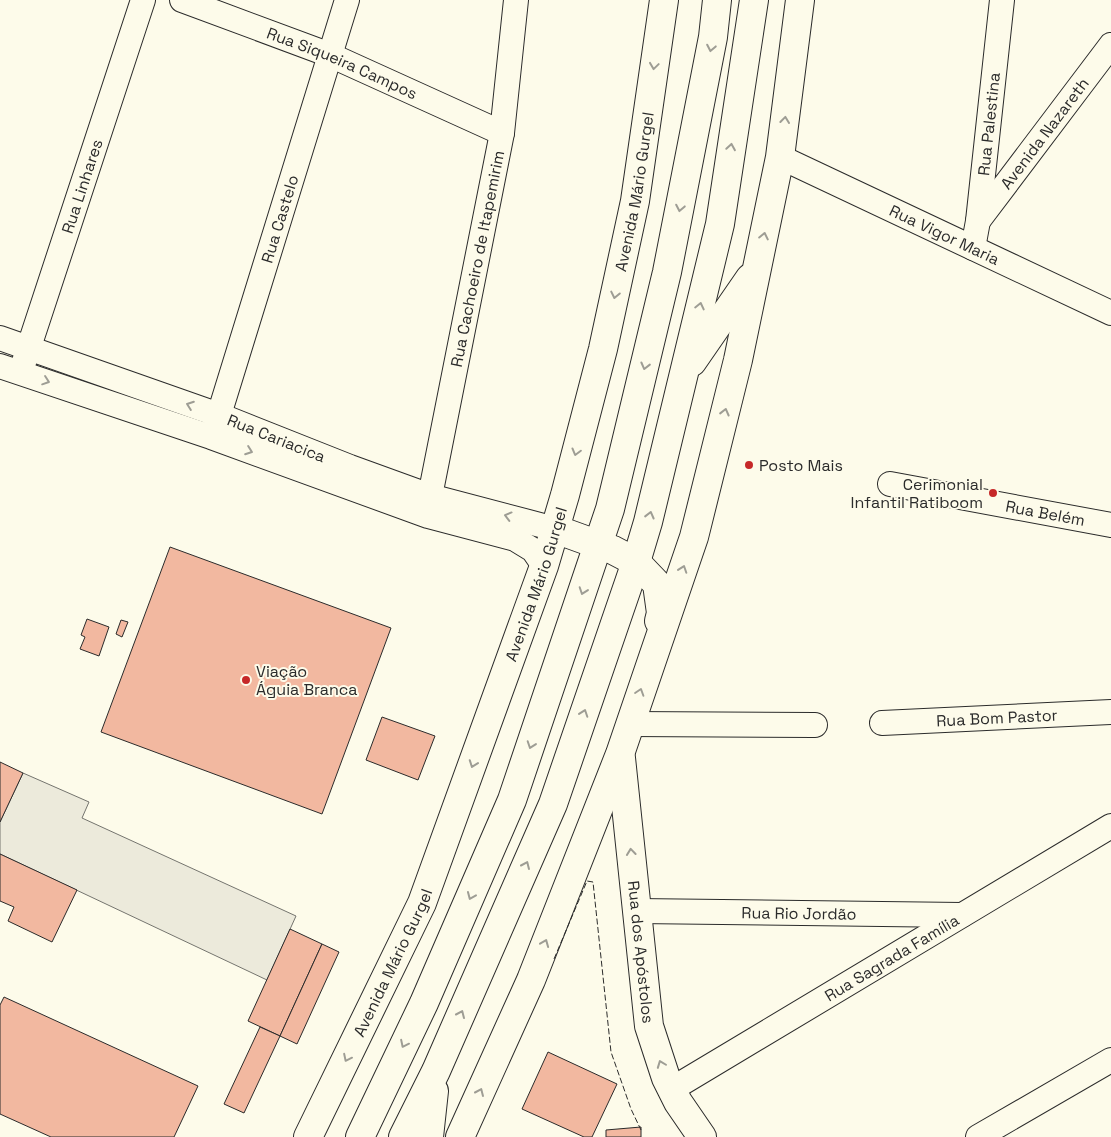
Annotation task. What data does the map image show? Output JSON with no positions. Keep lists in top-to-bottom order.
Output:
{
  "streets": {
    "main road": ["Avenida Mário Gurgel", "Rua dos Apóstolos"],
    "street": [
      "Rua Siqueira Campos",
      "Rua Palestina",
      "Avenida Nazareth",
      "Rua Linhares",
      "Rua Castelo",
      "Rua Vigor Maria",
      "Rua Cachoeiro de Itapemirim",
      "Rua Cariacica",
      "Rua Belém",
      "Rua Bom Pastor",
      "Rua Rio Jordão",
      "Rua Sagrada Família"
    ]
  },
  "crossings": [
    ["Rua Siqueira Campos", "Rua Castelo"],
    ["Rua Siqueira Campos", "Rua Cachoeiro de Itapemirim"],
    ["Rua Palestina", "Avenida Nazareth"],
    ["Rua Palestina", "Rua Vigor Maria"],
    ["Rua Linhares", "Rua Cariacica"],
    ["Avenida Mário Gurgel", "Rua Cariacica"],
    ["Rua Castelo", "Rua Cariacica"],
    ["Rua Cachoeiro de Itapemirim", "Rua Cariacica"],
    ["Rua Rio Jordão", "Rua dos Apóstolos"],
    ["Rua Rio Jordão", "Rua Sagrada Família"],
    ["Rua dos Apóstolos", "Rua Sagrada Família"]
  ],
  "one_way": ["Rua dos Apóstolos"],
  "places": ["Posto Mais", "Cerimonial Infantil Ratiboom", "Viação Águia Branca"]
}
